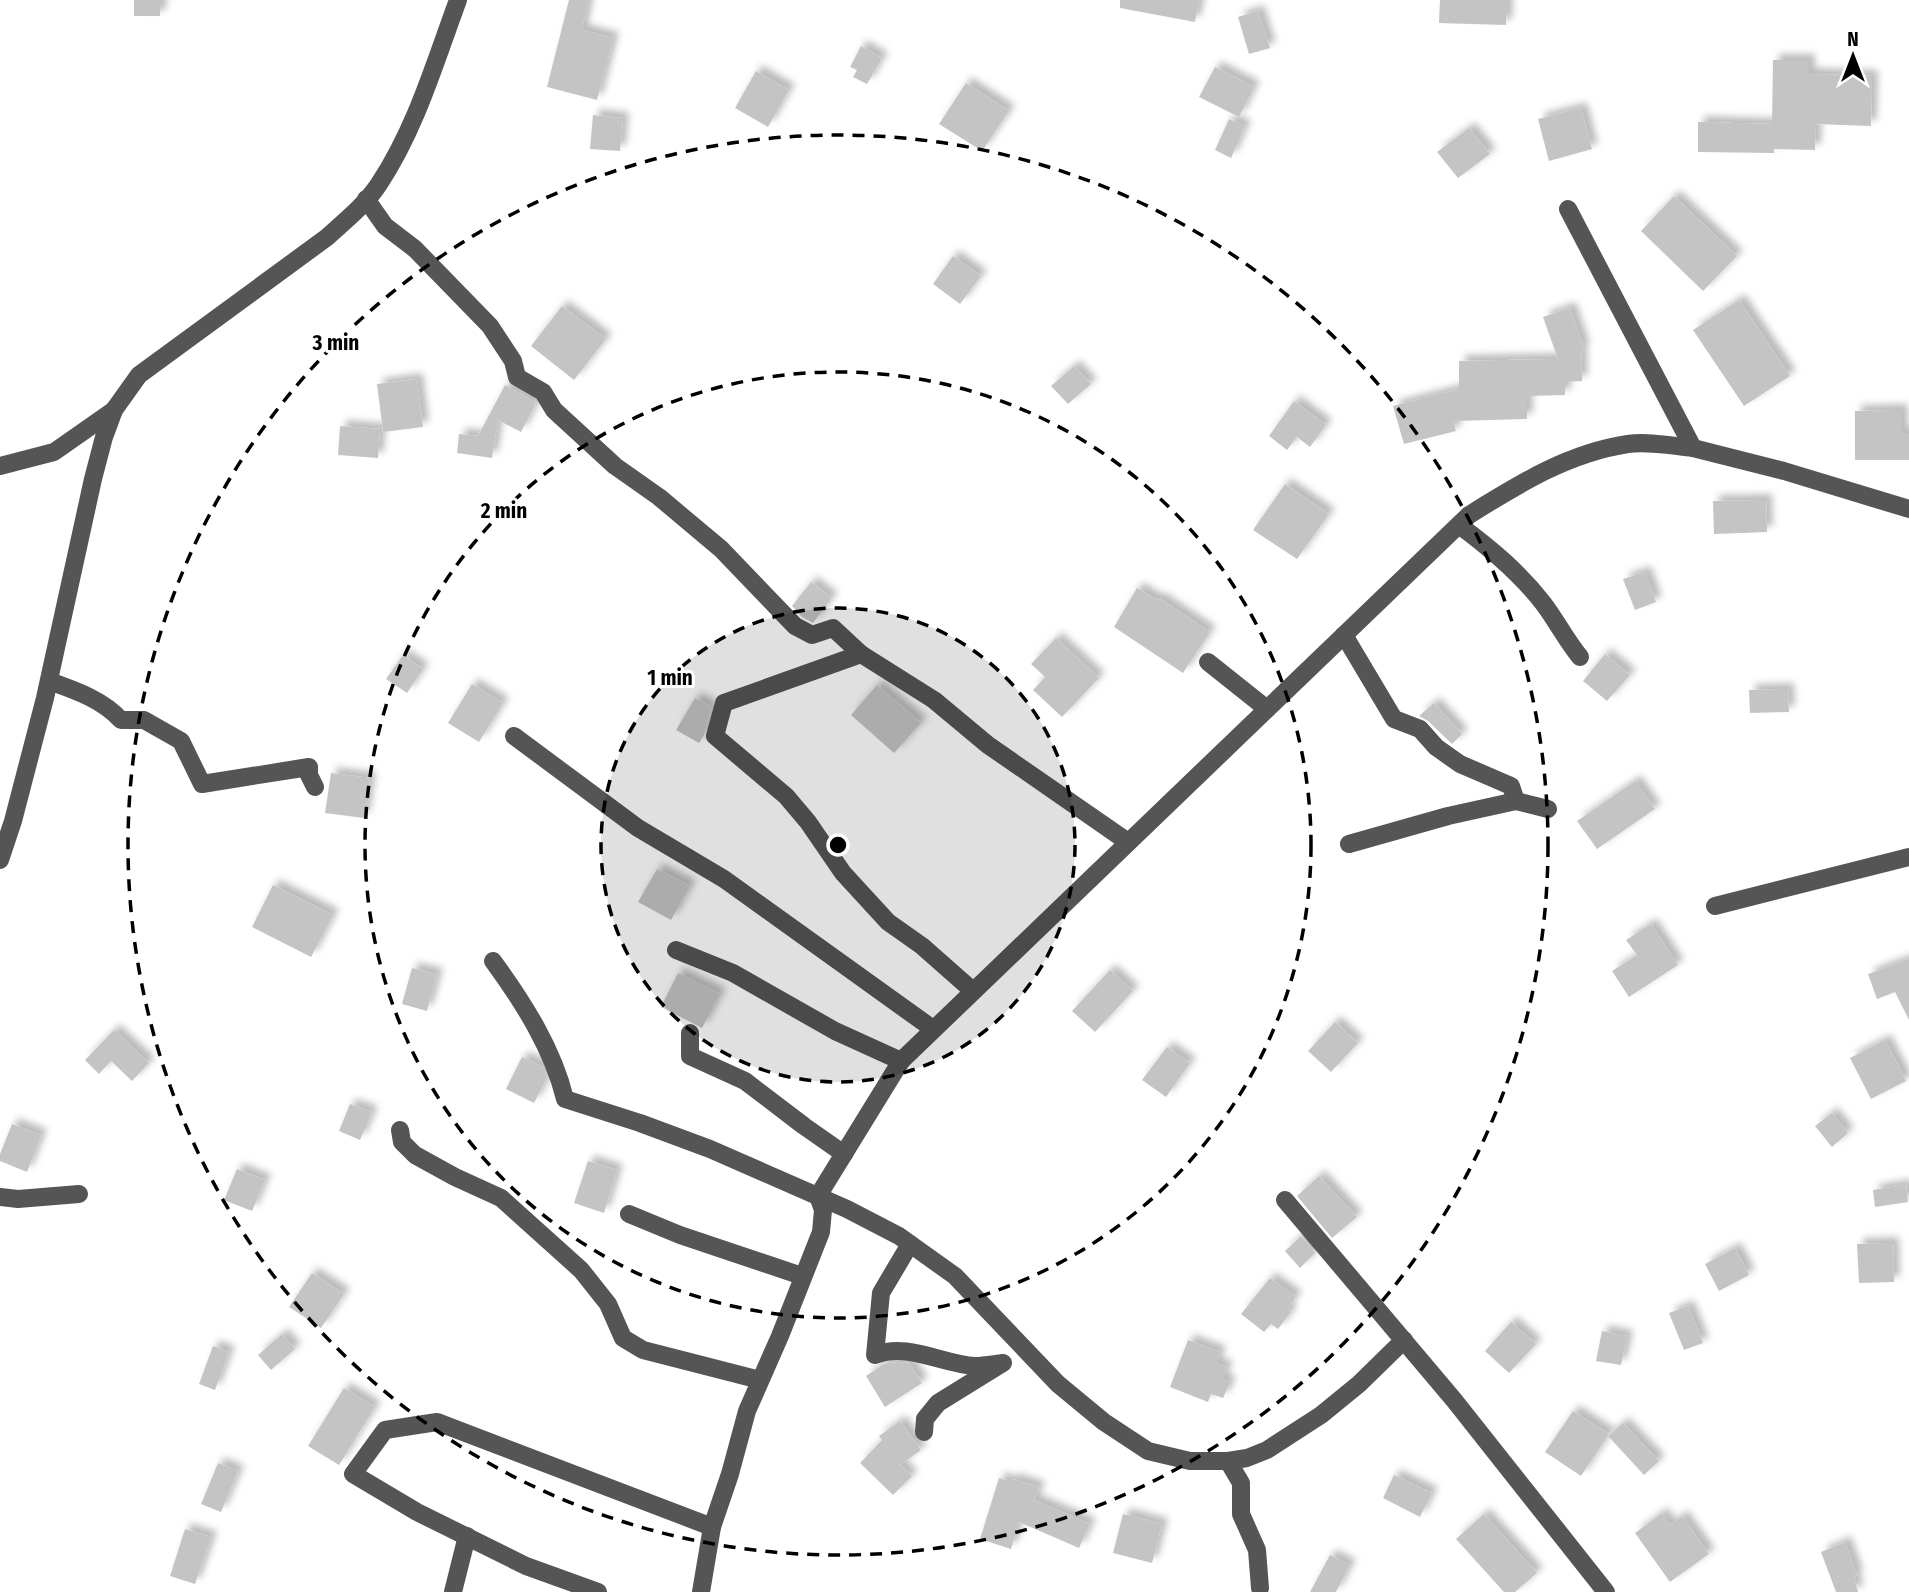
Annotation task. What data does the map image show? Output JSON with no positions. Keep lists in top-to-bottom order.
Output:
{
  "north": "top",
  "rings": ["3 min", "2 min", "1 min"]
}
